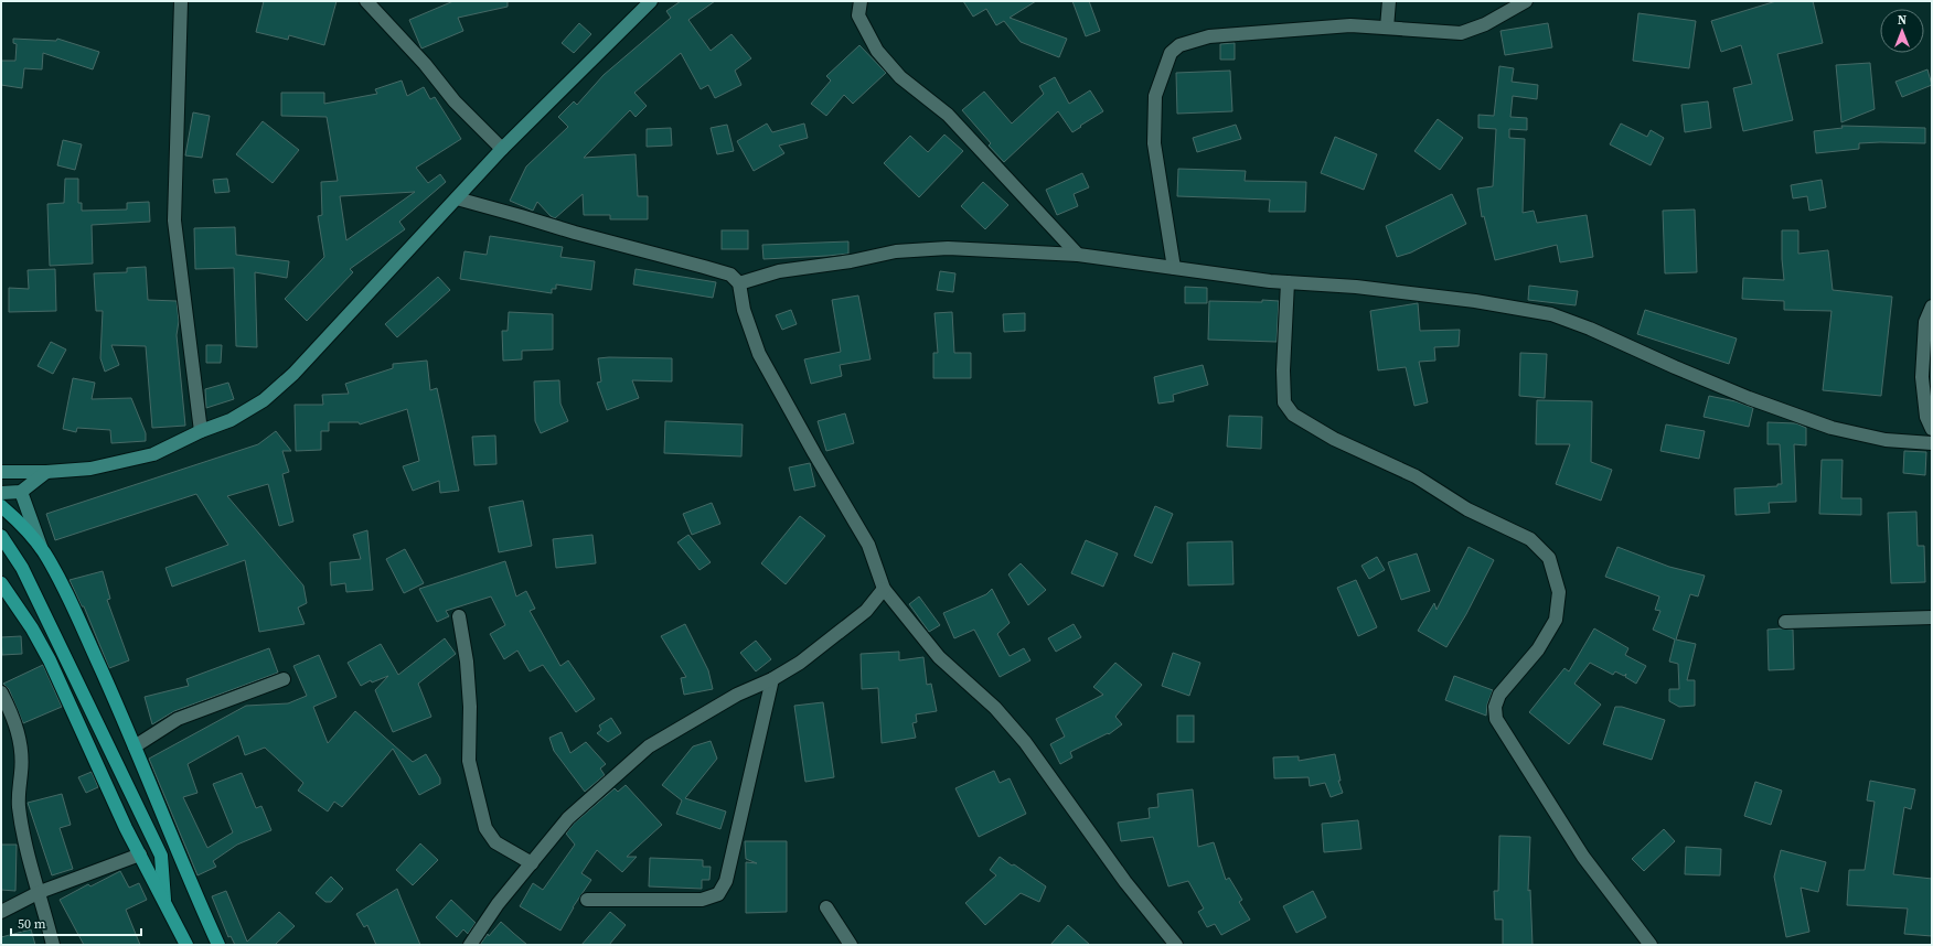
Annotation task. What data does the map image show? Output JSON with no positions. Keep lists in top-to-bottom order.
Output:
{
  "scale_bar": "50 m",
  "north": "top"
}
